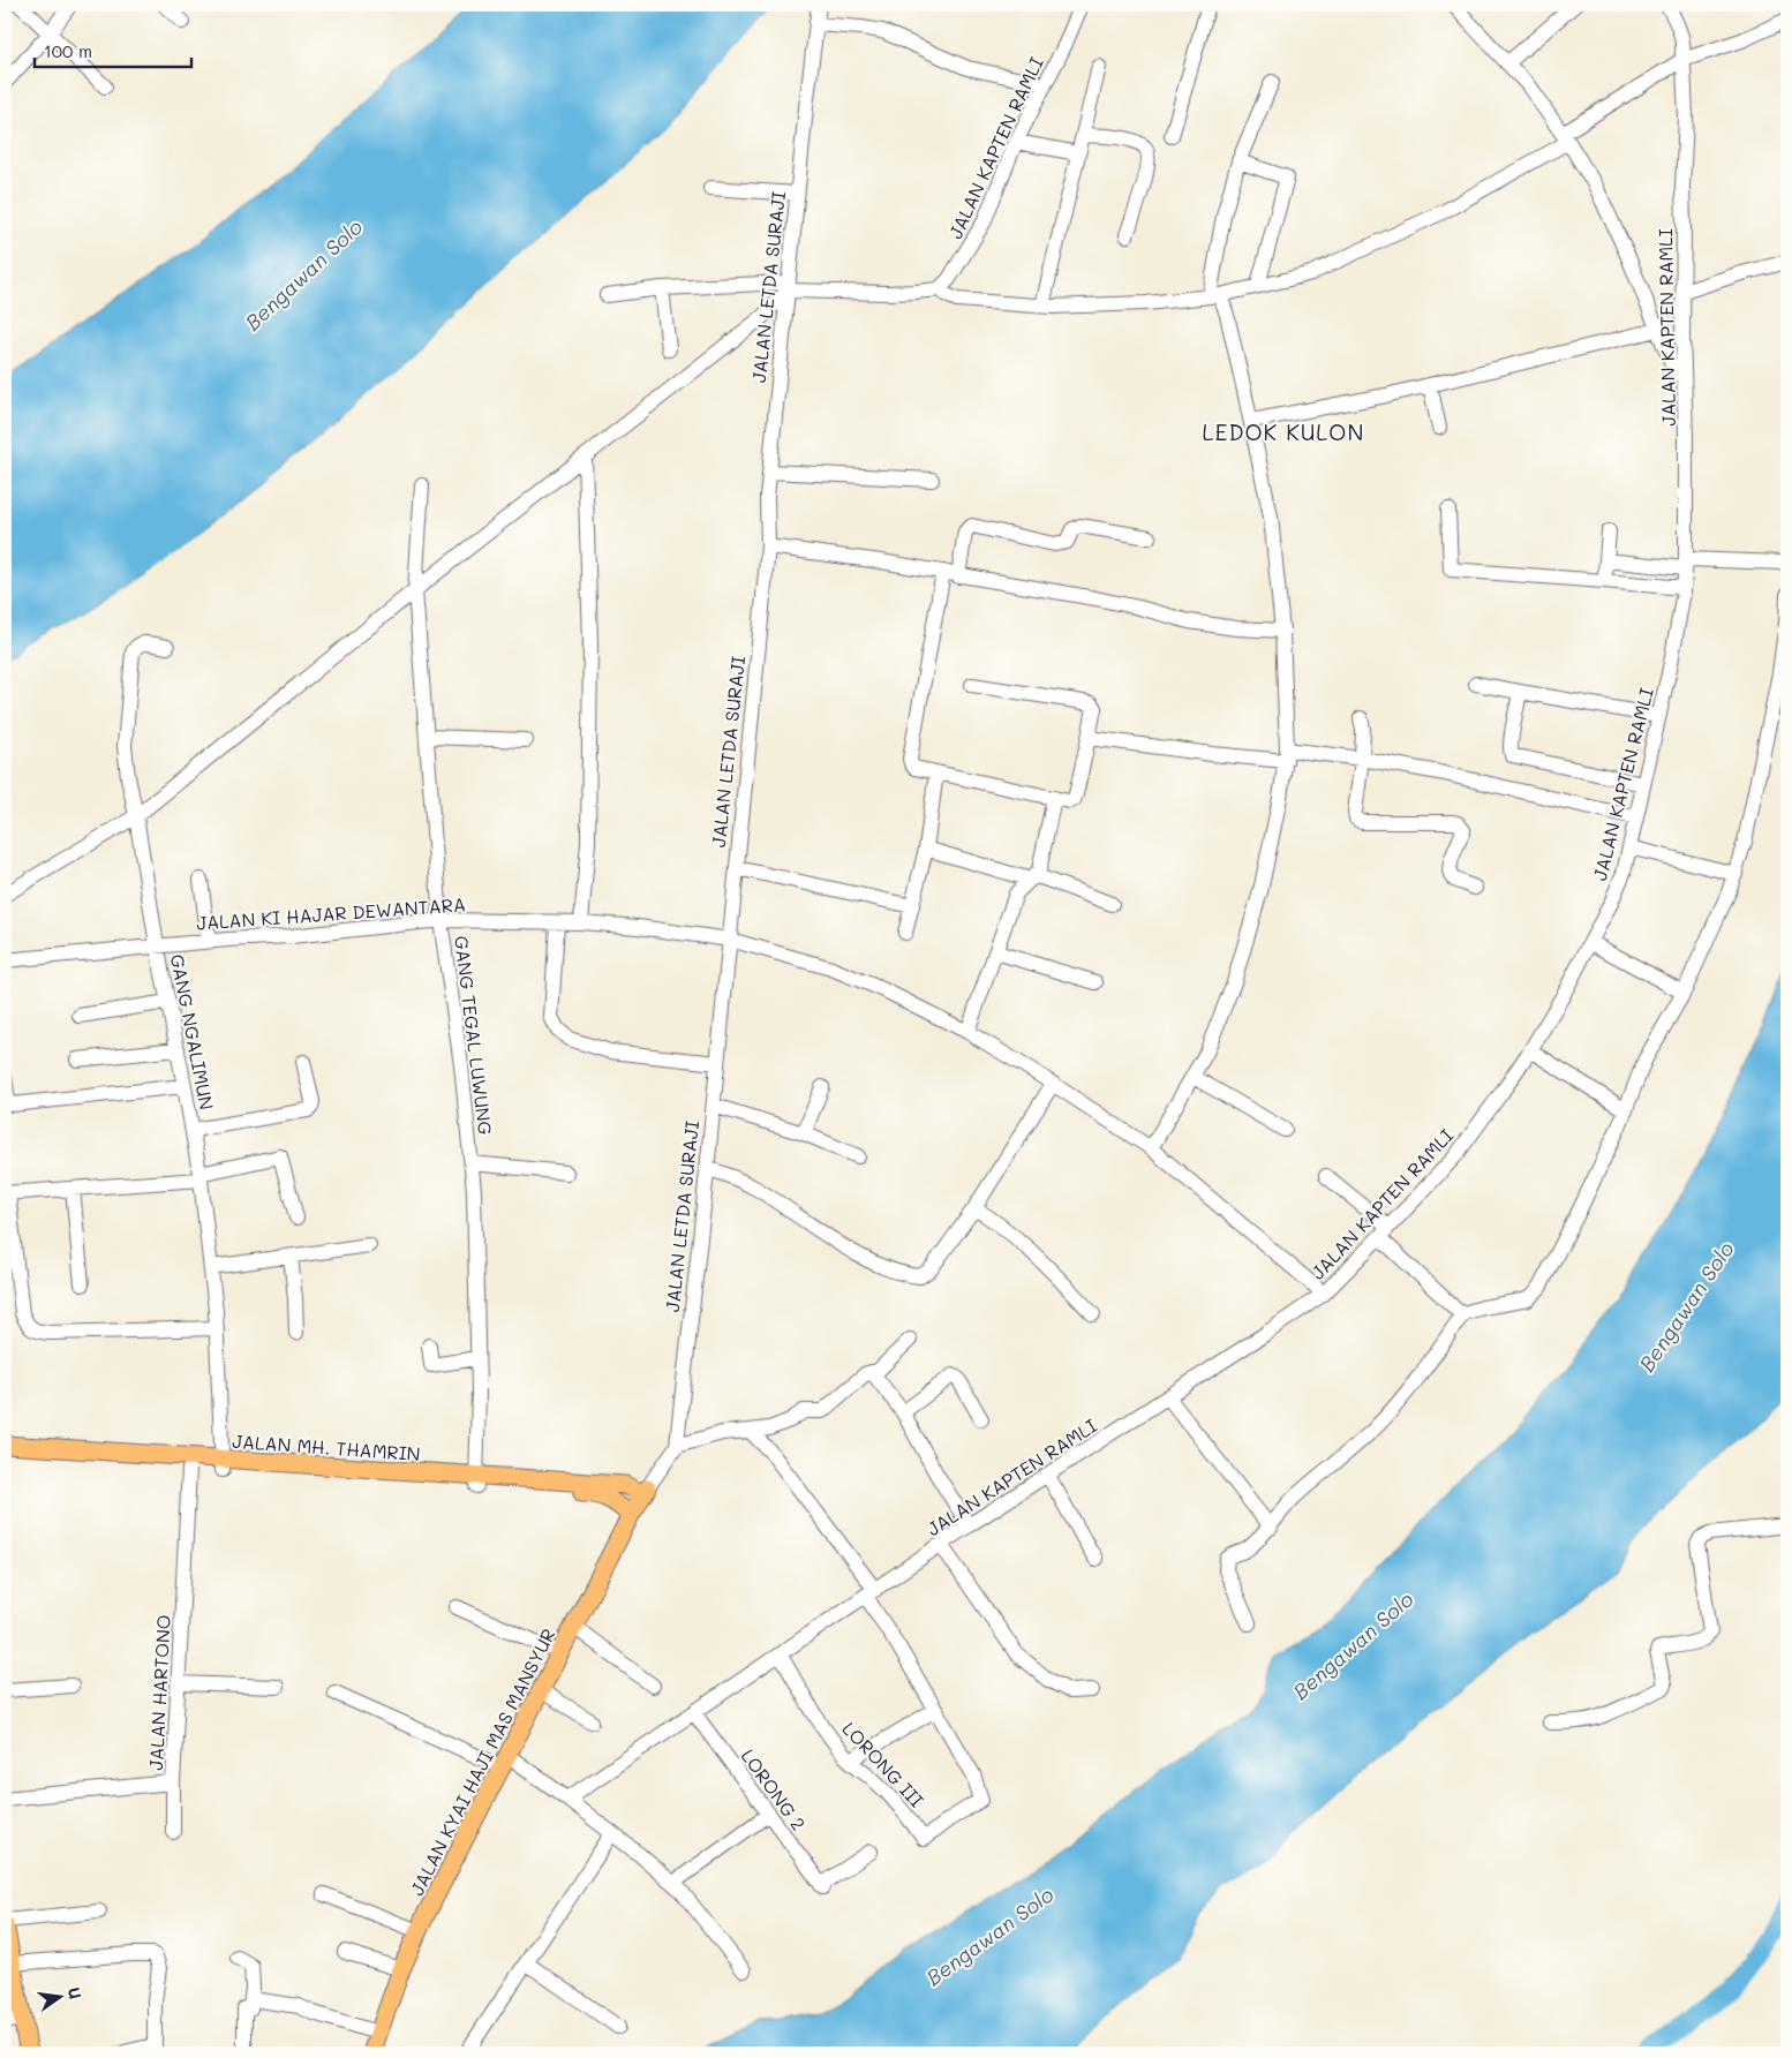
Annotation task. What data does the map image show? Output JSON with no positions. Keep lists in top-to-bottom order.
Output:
{
  "streets": {
    "main road": ["JALAN MH. THAMRIN", "JALAN KYAI HAJI MAS MANSYUR"],
    "street": [
      "JALAN KAPTEN RAMLI",
      "JALAN LETDA SURAJI",
      "JALAN KI HAJAR DEWANTARA",
      "GANG NGALIMUN",
      "GANG TEGAL LUWUNG",
      "JALAN HARTONO",
      "LORONG III",
      "LORONG 2"
    ]
  },
  "crossings": [
    ["JALAN KAPTEN RAMLI", "JALAN KI HAJAR DEWANTARA"],
    ["JALAN KAPTEN RAMLI", "LORONG III"],
    ["JALAN KAPTEN RAMLI", "LORONG 2"],
    ["JALAN LETDA SURAJI", "JALAN KI HAJAR DEWANTARA"],
    ["JALAN LETDA SURAJI", "JALAN MH. THAMRIN"],
    ["JALAN LETDA SURAJI", "JALAN KYAI HAJI MAS MANSYUR"],
    ["JALAN KI HAJAR DEWANTARA", "GANG NGALIMUN"],
    ["JALAN KI HAJAR DEWANTARA", "GANG TEGAL LUWUNG"],
    ["GANG NGALIMUN", "JALAN MH. THAMRIN"],
    ["GANG TEGAL LUWUNG", "JALAN MH. THAMRIN"],
    ["JALAN MH. THAMRIN", "JALAN HARTONO"],
    ["JALAN MH. THAMRIN", "JALAN KYAI HAJI MAS MANSYUR"]
  ],
  "districts": ["LEDOK KULON"],
  "water": ["Bengawan Solo"],
  "scale_bar": "100 m",
  "north": "right"
}
